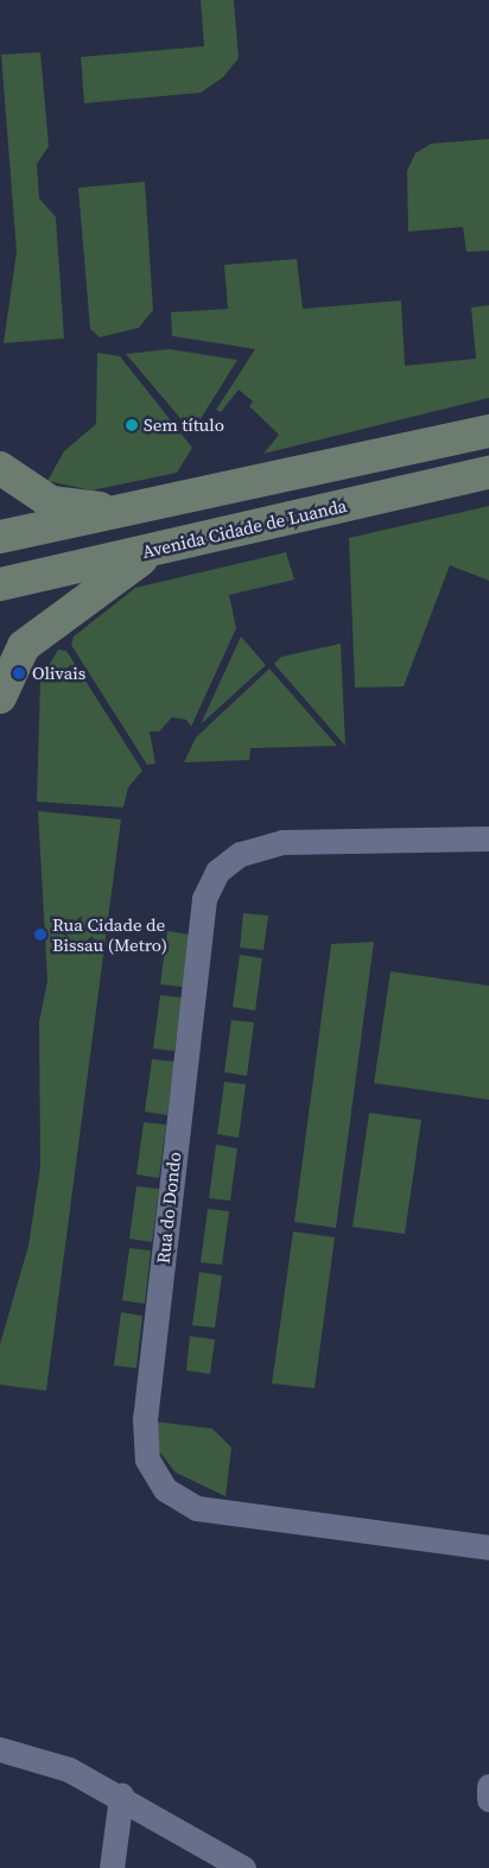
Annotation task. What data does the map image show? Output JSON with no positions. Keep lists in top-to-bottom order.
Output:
{
  "streets": {
    "main road": ["Avenida Cidade de Luanda"],
    "street": ["Rua do Dondo"]
  },
  "places": ["Sem título", "Olivais", "Rua Cidade de Bissau (Metro)"]
}
